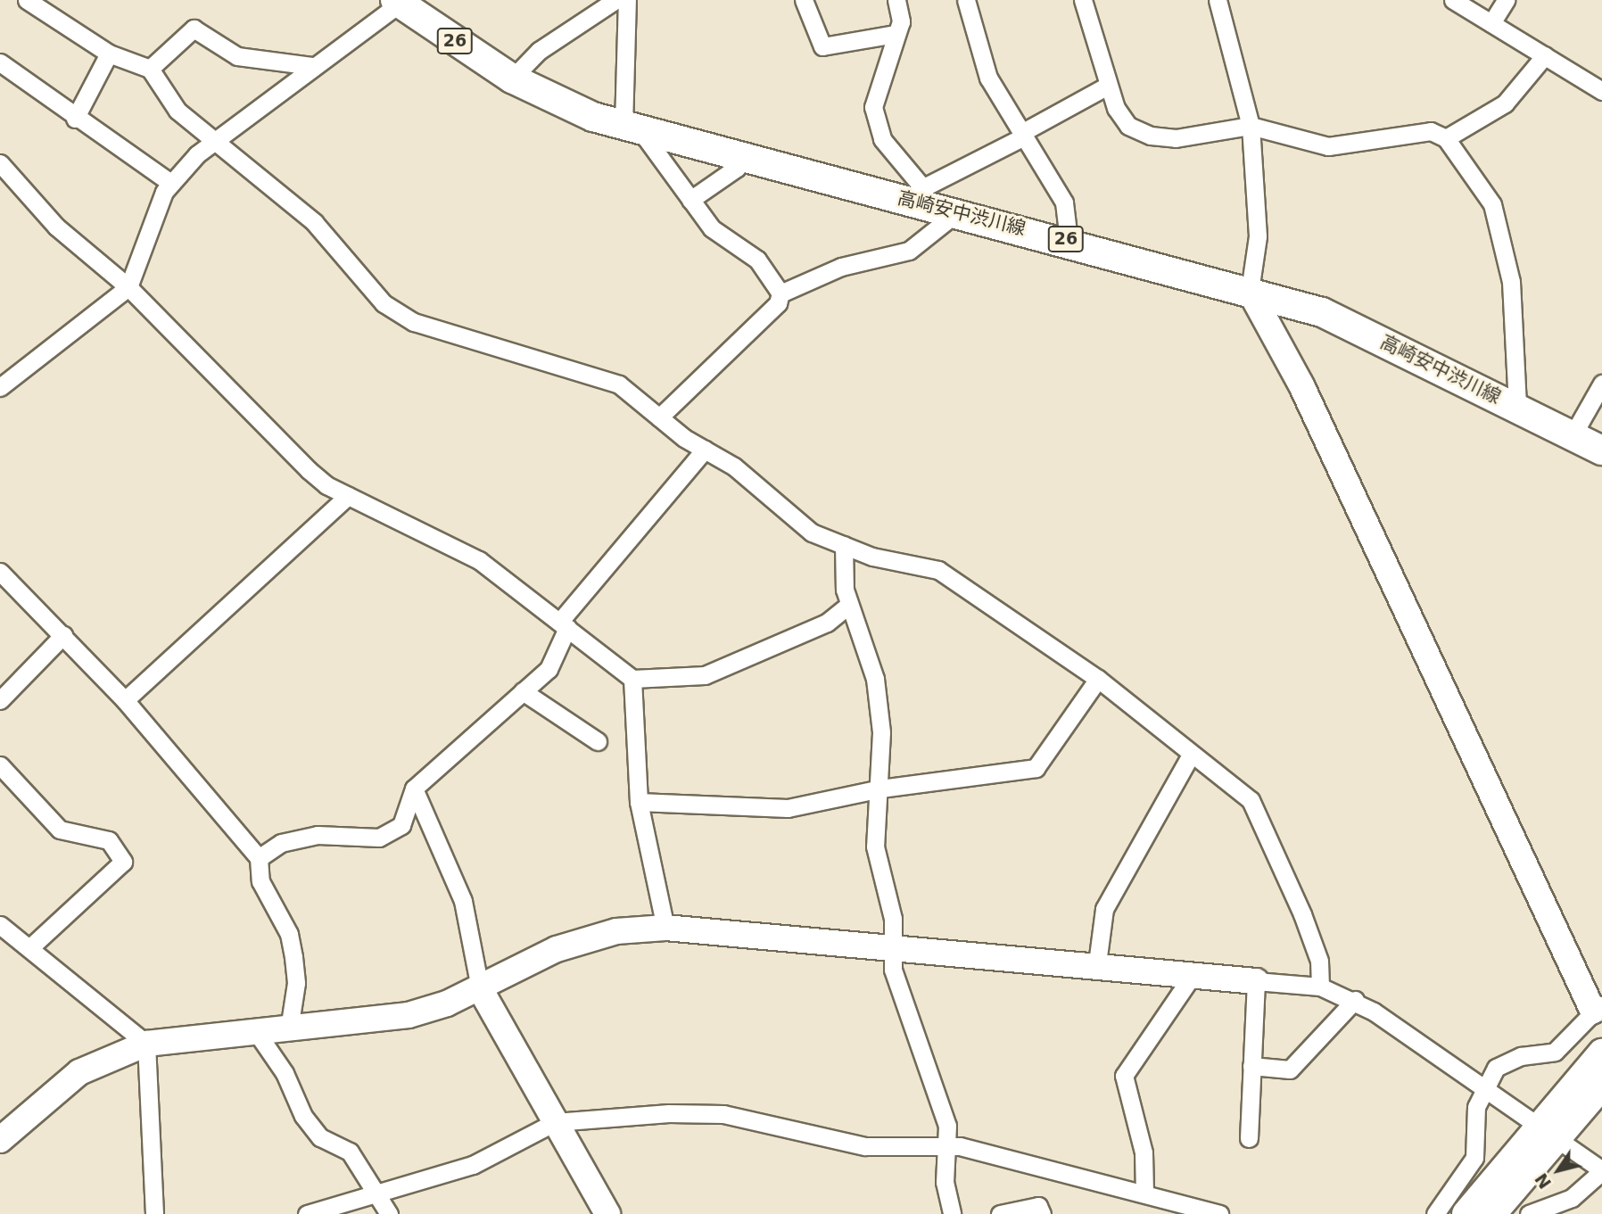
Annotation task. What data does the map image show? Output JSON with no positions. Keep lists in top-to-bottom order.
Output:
{
  "streets": {
    "main road": ["26", "高崎安中渋川線"]
  },
  "north": "bottom left"
}
